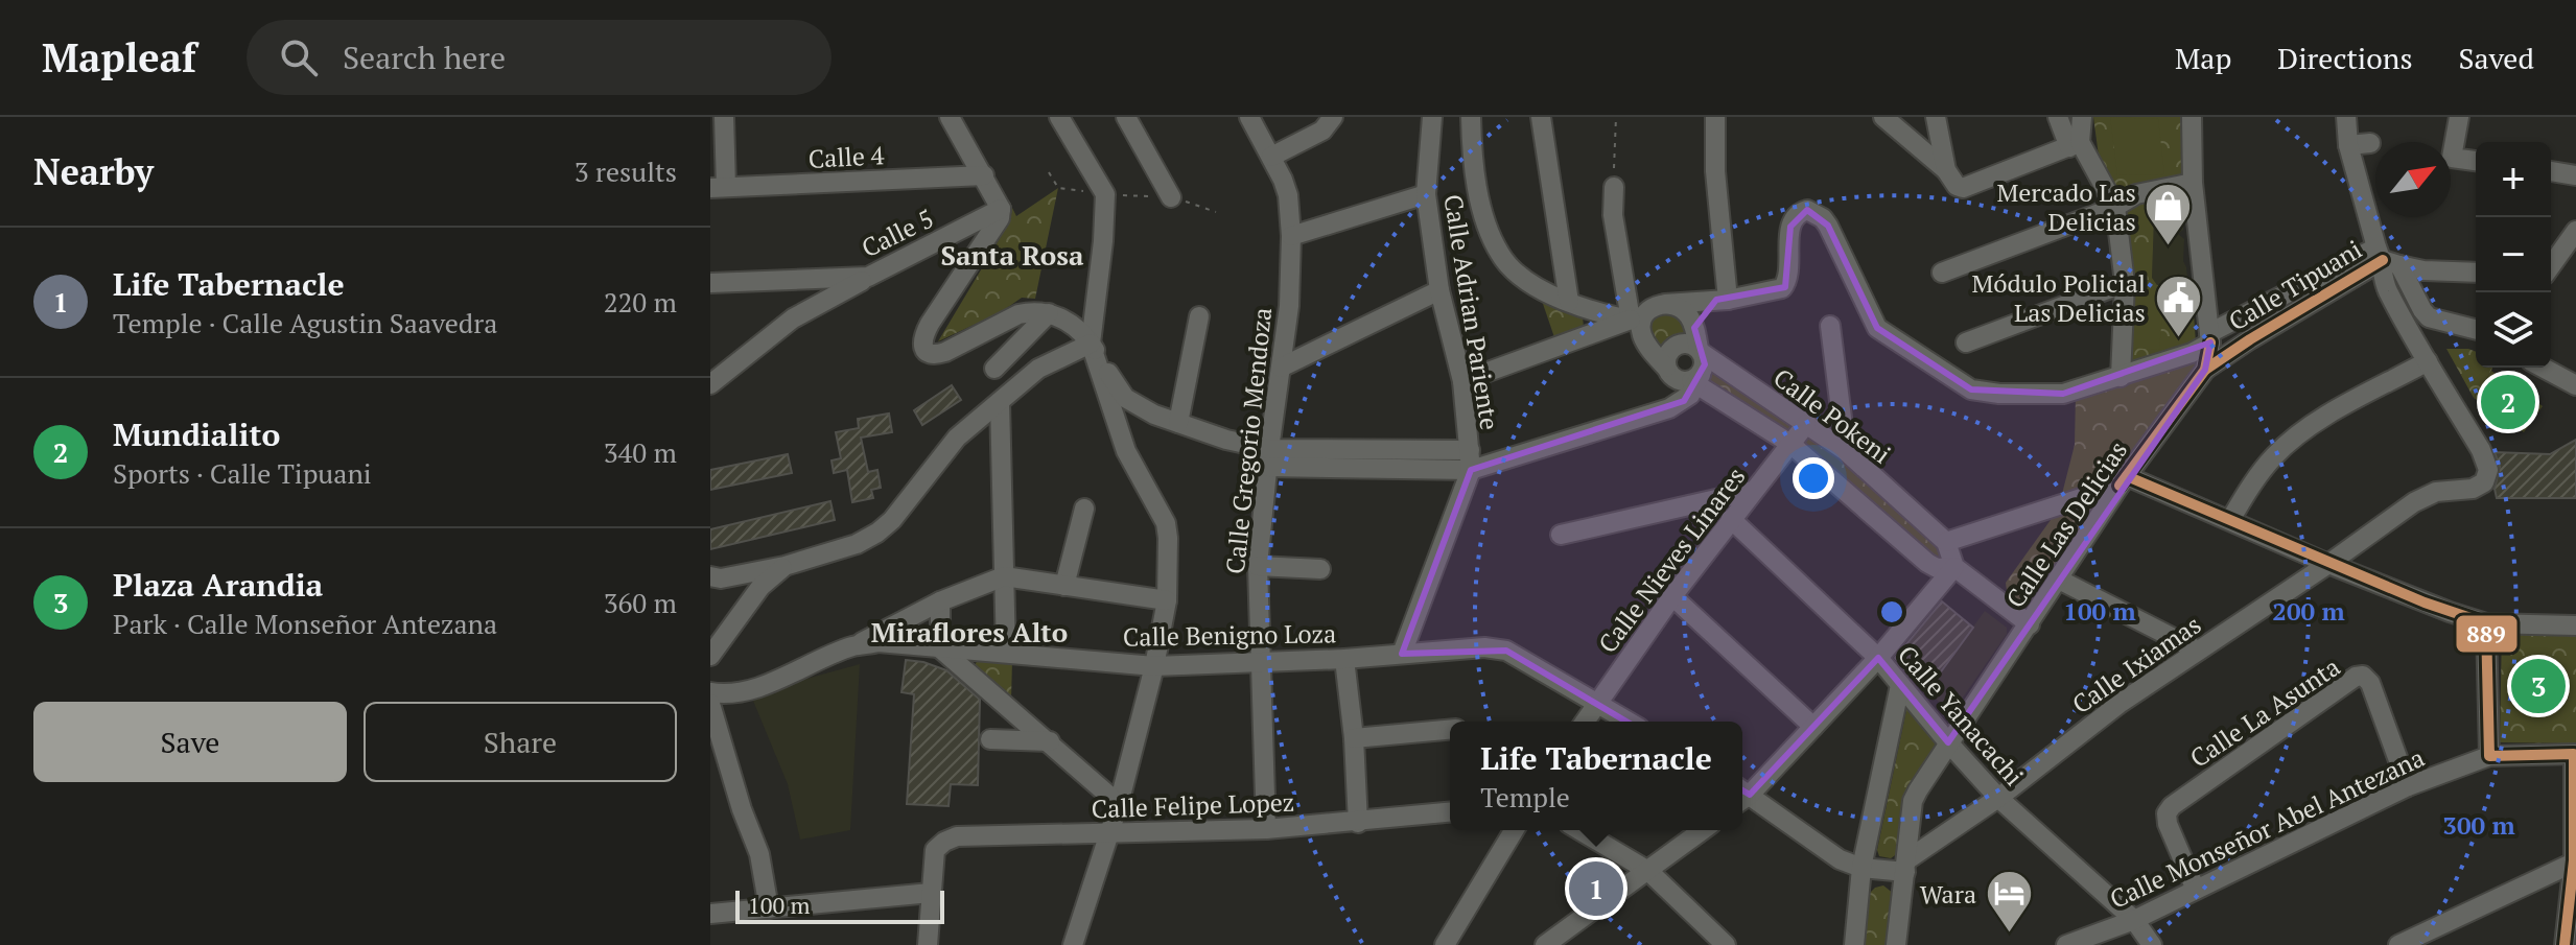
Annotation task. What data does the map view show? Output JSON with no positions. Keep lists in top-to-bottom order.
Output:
{
  "streets": {
    "street": [
      "Calle 4",
      "Calle 5",
      "Calle Tipuani",
      "Calle Adrian Pariente",
      "Calle Pokeni",
      "Calle Gregorio Mendoza",
      "Calle Las Delicias",
      "Calle Nieves Linares",
      "Calle Benigno Loza",
      "Calle Ixiamas",
      "Calle La Asunta",
      "Calle Yanacachi",
      "Calle Felipe Lopez",
      "Calle Monseñor Abel Antezana"
    ]
  },
  "crossings": [
    ["Calle Tipuani", "Calle Las Delicias"],
    ["Calle Adrian Pariente", "Calle Benigno Loza"],
    ["Calle Pokeni", "Calle Las Delicias"],
    ["Calle Pokeni", "Calle Nieves Linares"],
    ["Calle Gregorio Mendoza", "Calle Benigno Loza"],
    ["Calle Gregorio Mendoza", "Calle Felipe Lopez"],
    ["Calle Las Delicias", "Calle Ixiamas"],
    ["Calle Las Delicias", "Calle Yanacachi"],
    ["Calle Nieves Linares", "Calle Benigno Loza"],
    ["Calle Nieves Linares", "Calle Yanacachi"],
    ["Calle Ixiamas", "Calle Yanacachi"],
    ["Calle La Asunta", "Calle Monseñor Abel Antezana"],
    ["Calle Yanacachi", "Calle Monseñor Abel Antezana"]
  ],
  "districts": ["Santa Rosa", "Miraflores Alto"],
  "places": {
    "shop": ["Mercado Las Delicias"],
    "public building": ["Módulo Policial Las Delicias"],
    "hotel": ["Wara"]
  },
  "lines": ["transit line 889"],
  "scale_bar": "100 m",
  "north": "top right",
  "page": {
    "header": "Mapleaf",
    "search": "Search here",
    "nav": ["Map", "Directions", "Saved"],
    "heading": ["Nearby", "3 results"],
    "map_buttons": ["+", "−"],
    "list": [
      {
        "mark": "1",
        "name": "Life Tabernacle",
        "note": "Temple · Calle Agustin Saavedra",
        "value": "220 m"
      },
      {
        "mark": "2",
        "name": "Mundialito",
        "note": "Sports · Calle Tipuani",
        "value": "340 m"
      },
      {
        "mark": "3",
        "name": "Plaza Arandia",
        "note": "Park · Calle Monseñor Antezana",
        "value": "360 m"
      }
    ],
    "pins": ["2", "3", "1"],
    "buttons": ["Save", "Share"],
    "popup": ["Life Tabernacle", "Temple"],
    "scale": "100 m"
  },
  "rings": ["100 m", "200 m", "300 m"]
}
